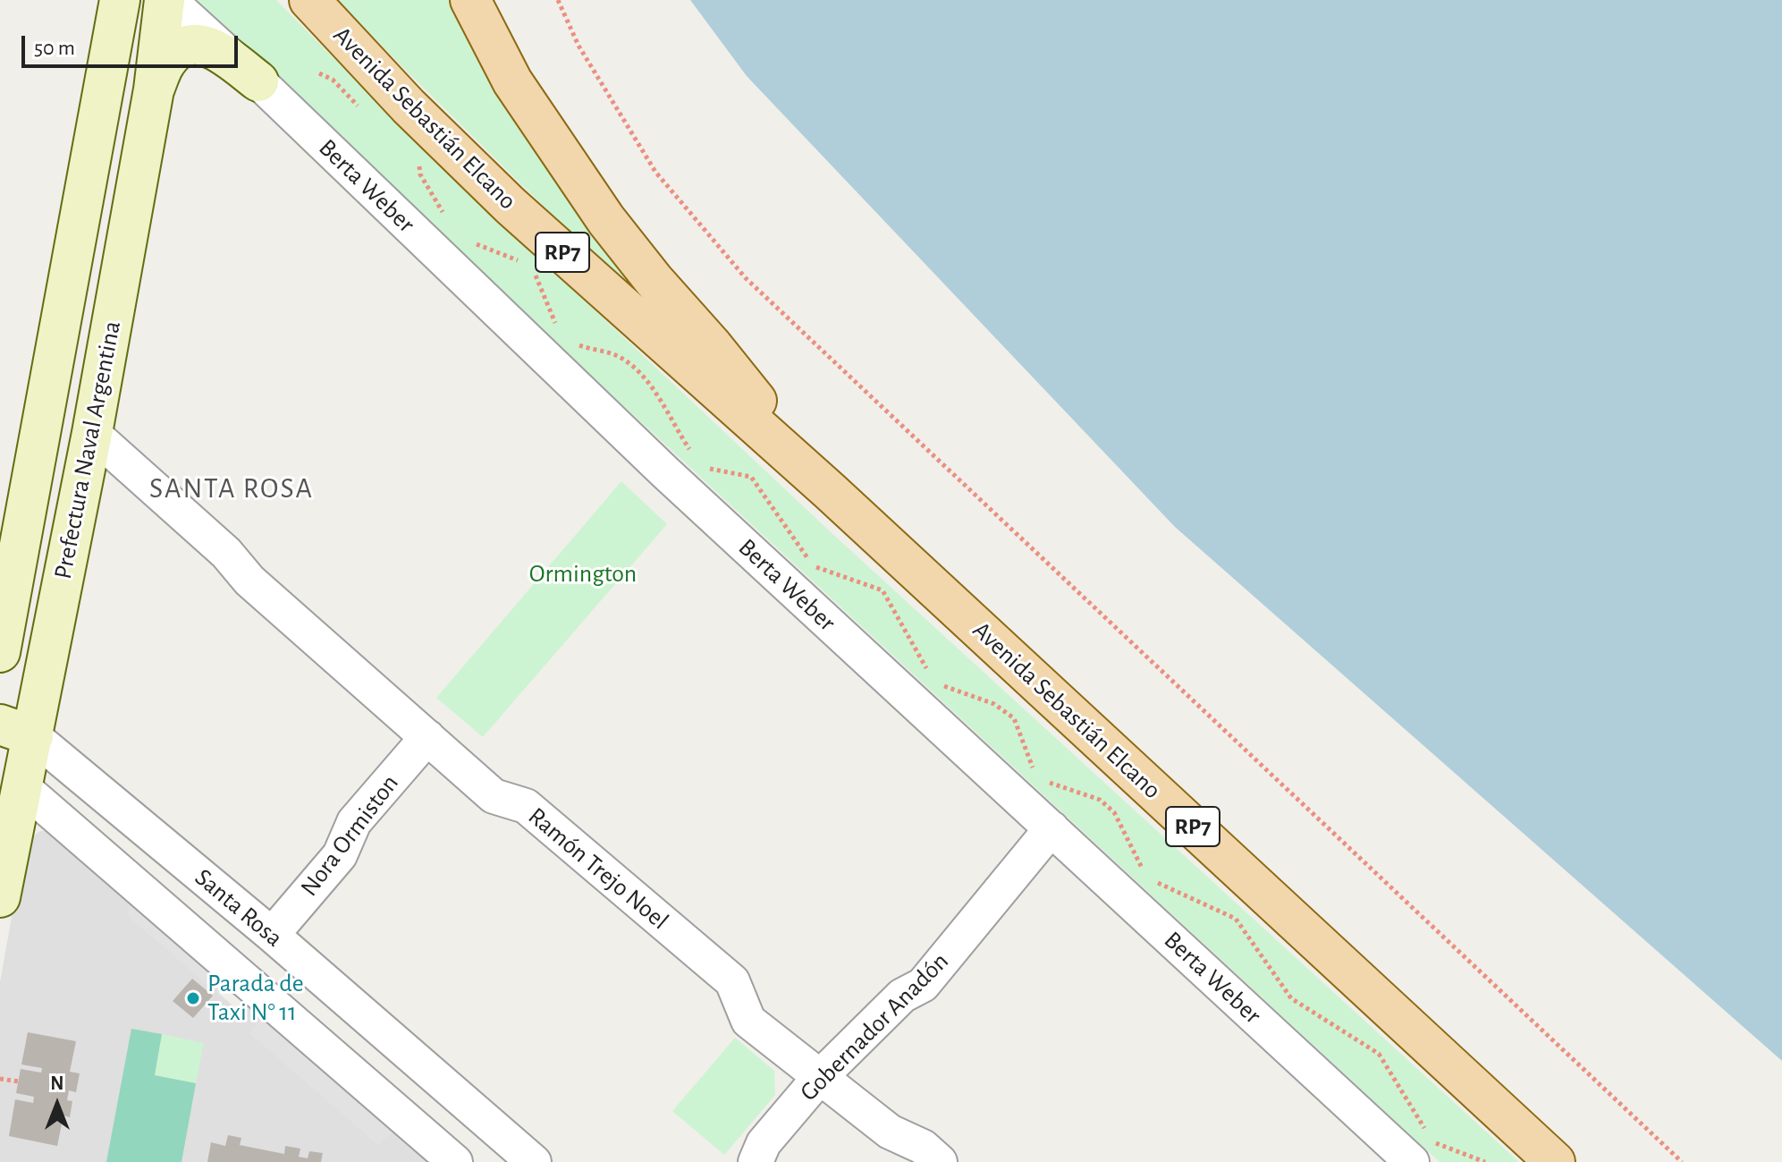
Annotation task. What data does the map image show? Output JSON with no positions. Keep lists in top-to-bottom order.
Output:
{
  "streets": {
    "main road": ["Avenida Sebastián Elcano", "RP7", "Prefectura Naval Argentina"],
    "street": [
      "Berta Weber",
      "Nora Ormiston",
      "Ramón Trejo Noel",
      "Santa Rosa",
      "Gobernador Anadón"
    ]
  },
  "crossings": [
    ["Berta Weber", "Prefectura Naval Argentina"],
    ["Berta Weber", "Gobernador Anadón"],
    ["Prefectura Naval Argentina", "Ramón Trejo Noel"],
    ["Prefectura Naval Argentina", "Santa Rosa"],
    ["Nora Ormiston", "Ramón Trejo Noel"],
    ["Nora Ormiston", "Santa Rosa"],
    ["Ramón Trejo Noel", "Gobernador Anadón"]
  ],
  "districts": ["SANTA ROSA"],
  "parks": ["Ormington"],
  "places": ["Parada de Taxi N° 11"],
  "scale_bar": "50 m",
  "north": "top"
}
